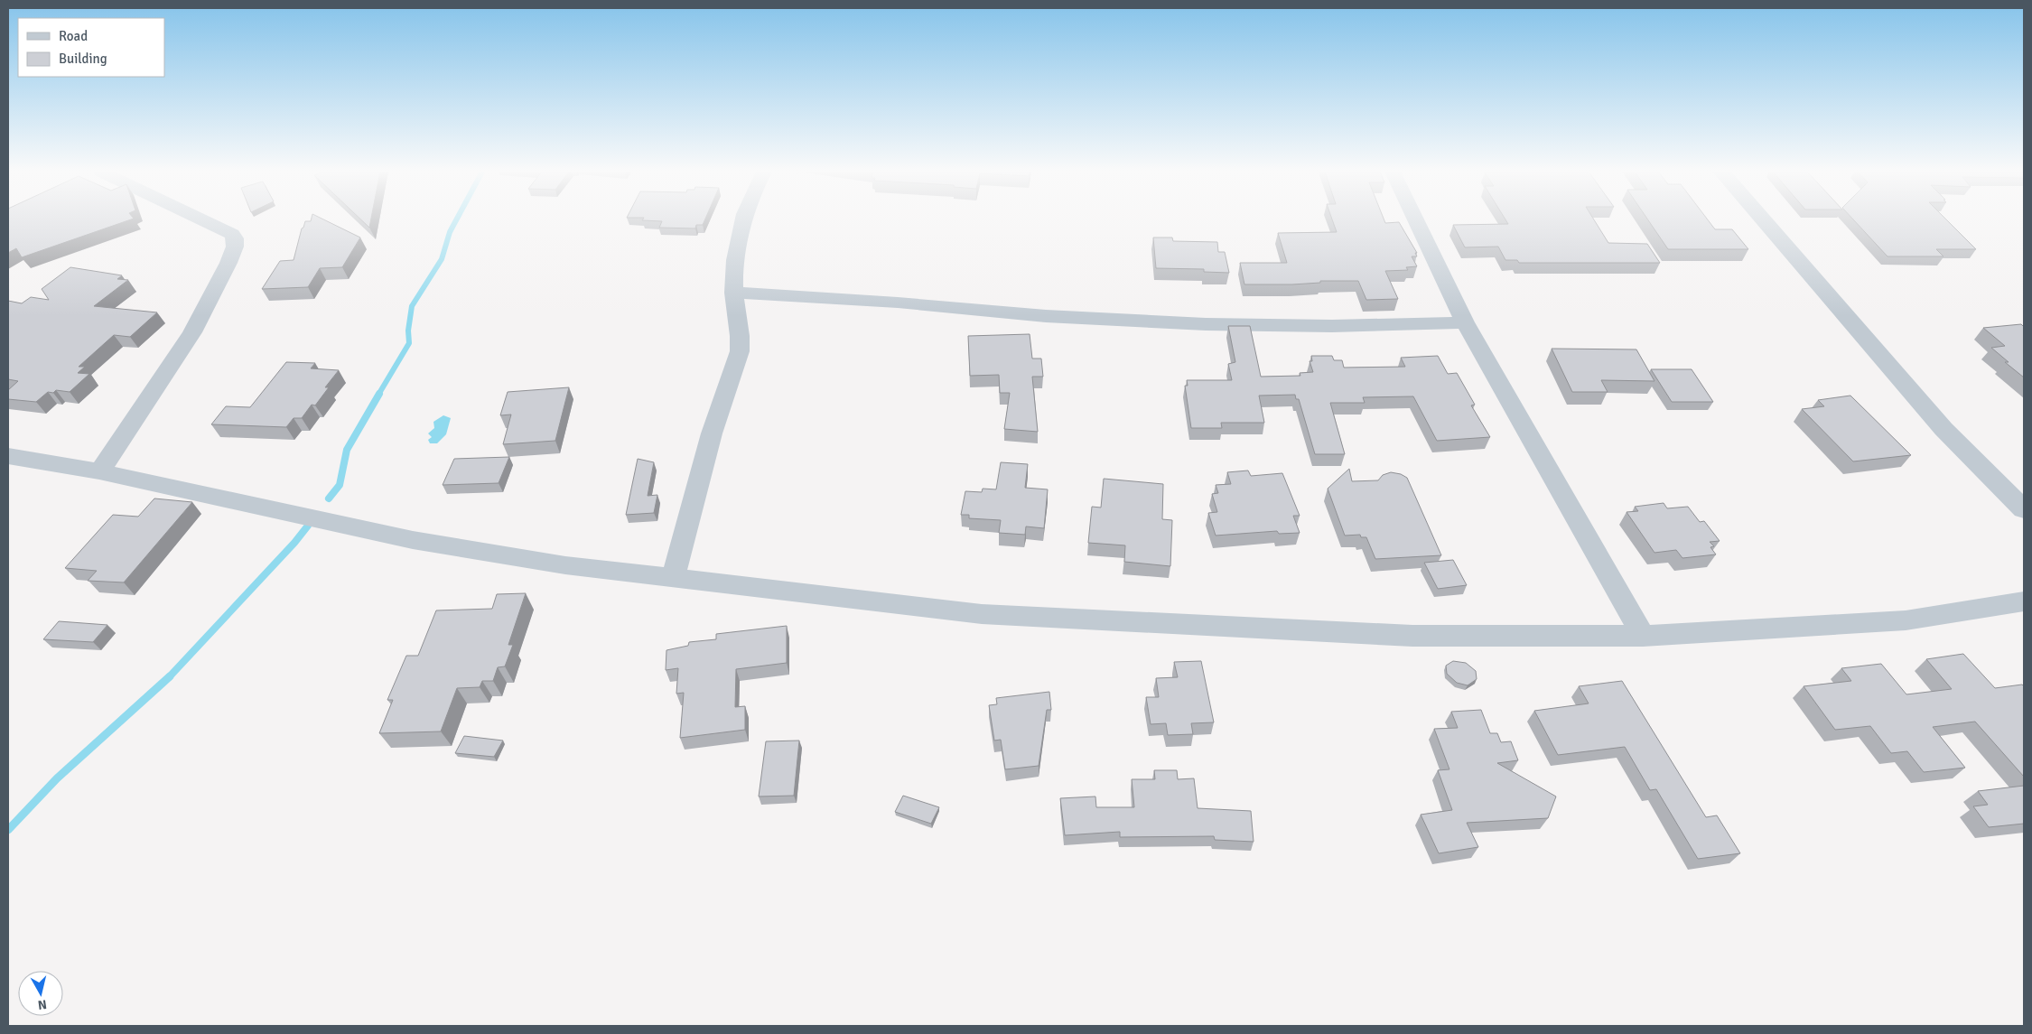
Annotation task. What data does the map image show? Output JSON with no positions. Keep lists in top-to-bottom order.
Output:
{
  "legend": ["Road", "Building"],
  "north": "bottom"
}
